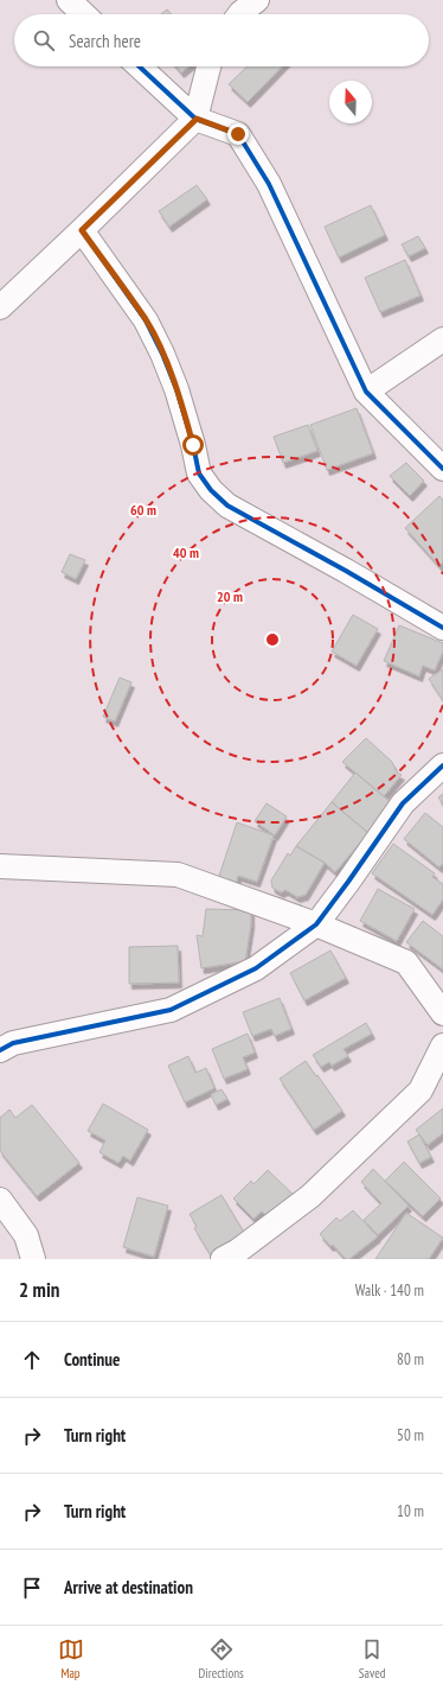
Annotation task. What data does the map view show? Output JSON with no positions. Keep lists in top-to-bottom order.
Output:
{
  "north": "top",
  "page": {
    "search": "Search here",
    "heading": ["2 min", "Walk · 140 m"],
    "list": [
      ["Continue", "80 m"],
      ["Turn right", "50 m"],
      ["Turn right", "10 m"],
      "Arrive at destination"
    ],
    "nav": ["Map", "Directions", "Saved"]
  },
  "rings": ["60 m", "40 m", "20 m"]
}
